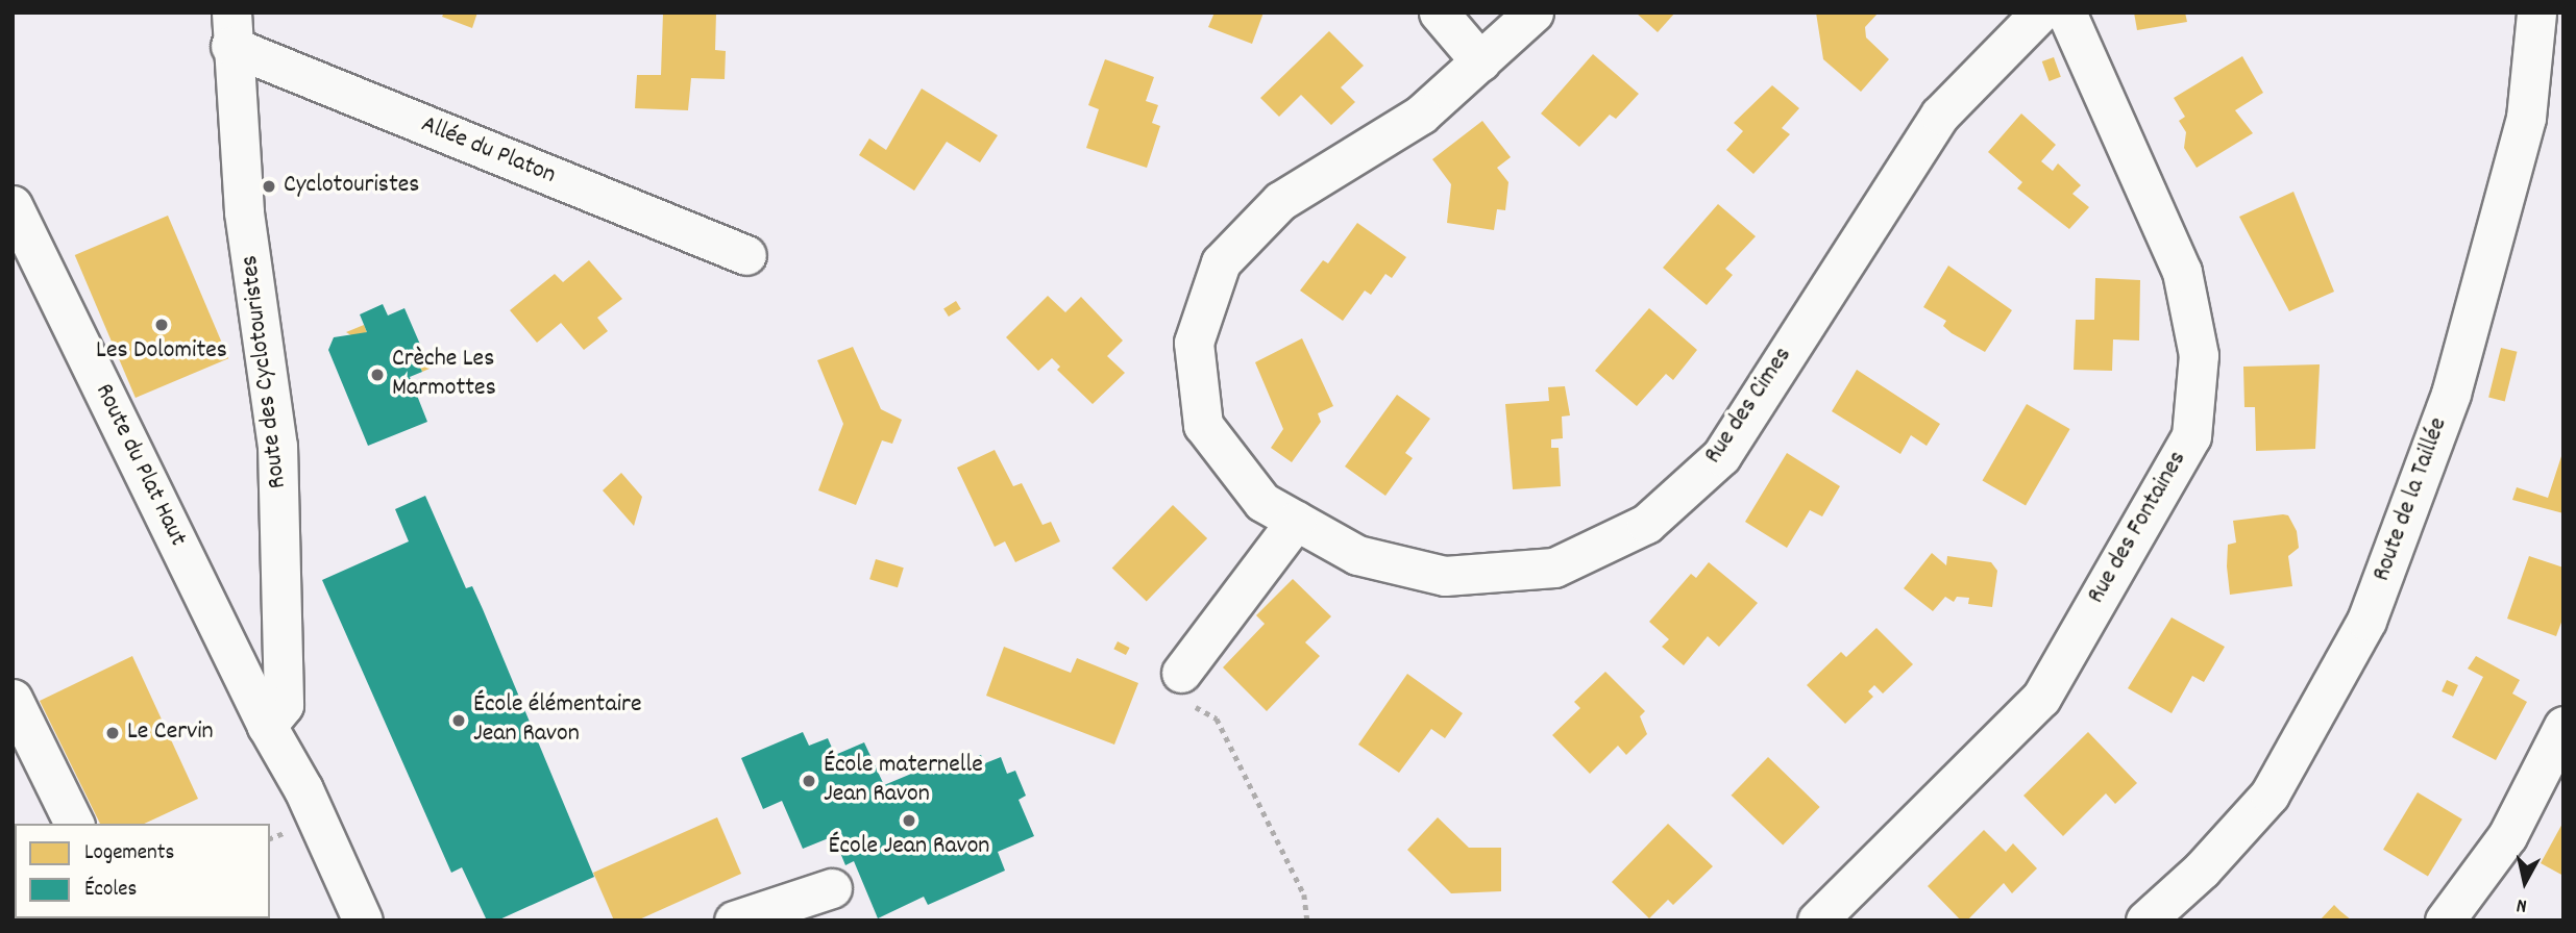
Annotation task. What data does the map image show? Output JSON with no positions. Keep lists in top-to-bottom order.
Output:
{
  "streets": {
    "street": [
      "Allée du Platon",
      "Route des Cyclotouristes",
      "Rue des Cimes",
      "Route du Plat Haut",
      "Route de la Taillée",
      "Rue des Fontaines"
    ]
  },
  "crossings": [
    ["Allée du Platon", "Route des Cyclotouristes"],
    ["Route des Cyclotouristes", "Route du Plat Haut"]
  ],
  "places": [
    "Cyclotouristes",
    "Les Dolomites",
    "Crèche Les Marmottes",
    "École élémentaire Jean Ravon",
    "Le Cervin",
    "École maternelle Jean Ravon",
    "École Jean Ravon"
  ],
  "legend": ["Logements", "Écoles"],
  "north": "bottom"
}
